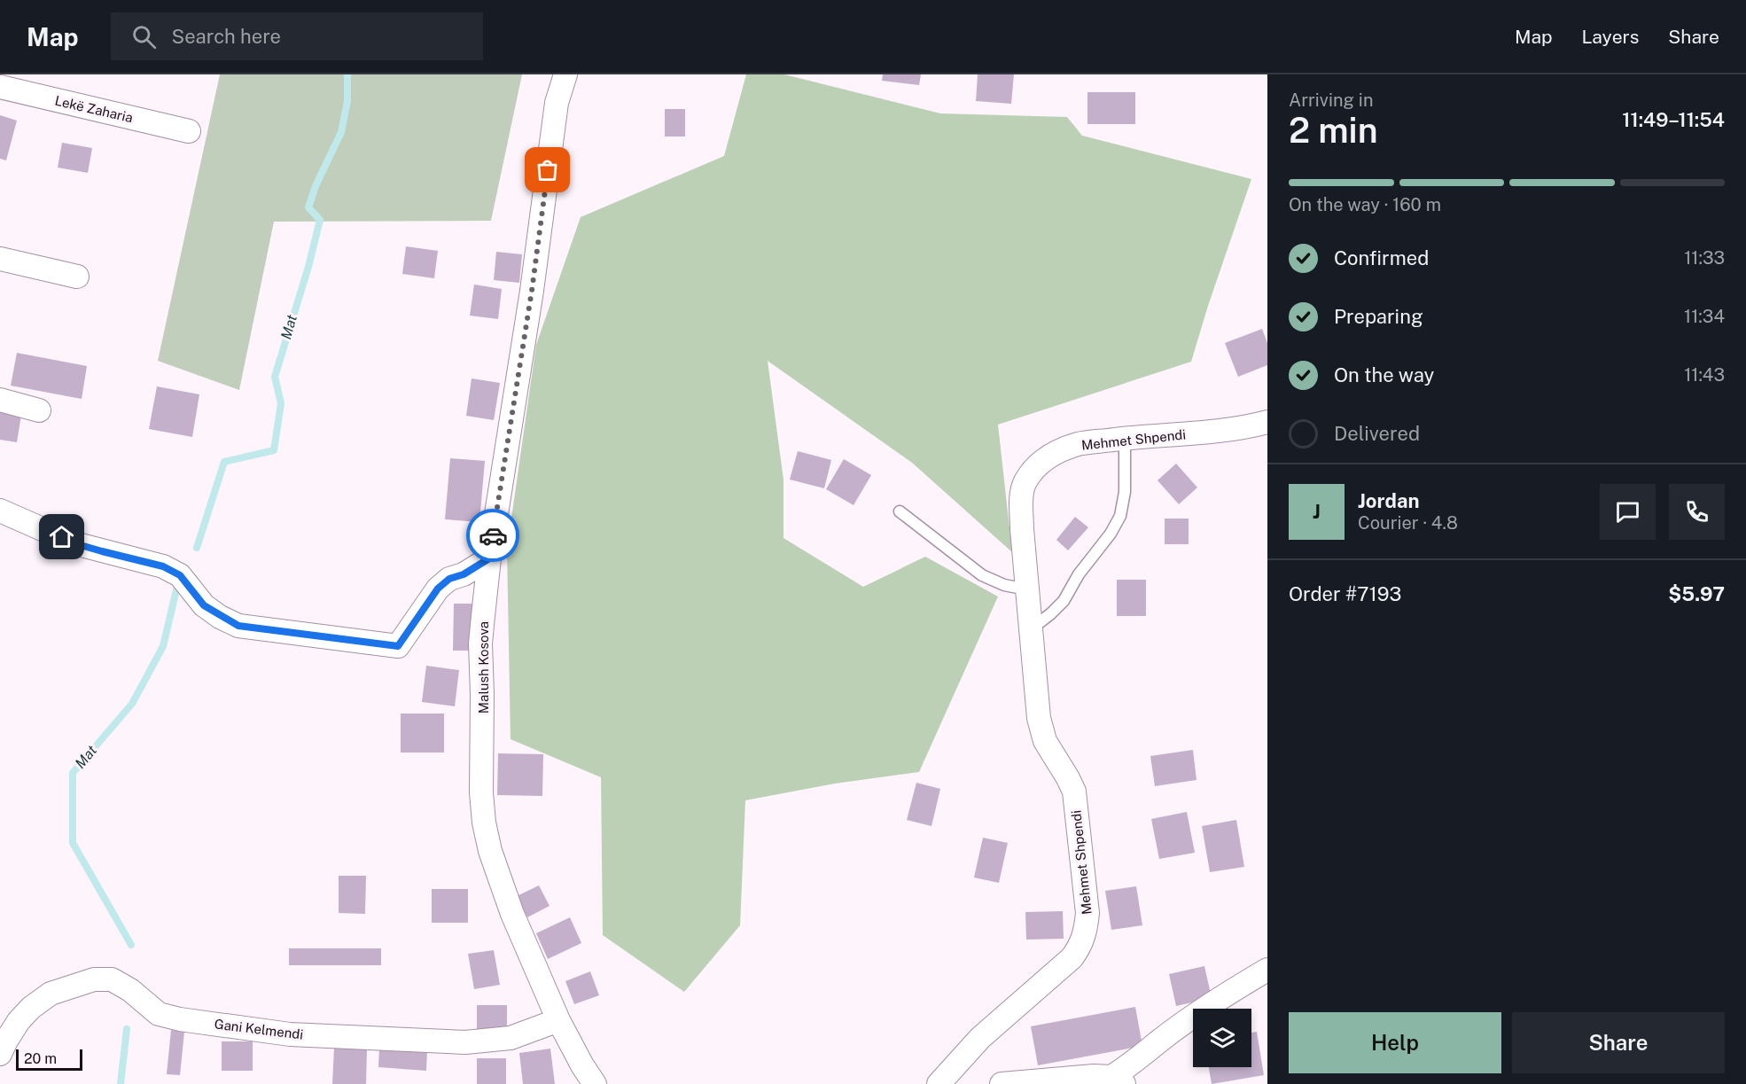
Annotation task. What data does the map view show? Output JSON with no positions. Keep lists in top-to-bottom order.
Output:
{
  "streets": {
    "street": [
      "Lekë Zaharia",
      "Mehmet Shpendi",
      "Malush Kosova",
      "Gani Kelmendi"
    ]
  },
  "crossings": [
    ["Malush Kosova", "Gani Kelmendi"]
  ],
  "water": ["Mat"],
  "scale_bar": "20 m",
  "page": {
    "header": "Map",
    "search": "Search here",
    "nav": ["Map", "Layers", "Share"],
    "heading": ["2 min", "Arriving in", "11:49–11:54"],
    "panel": [
      "Jordan",
      "Courier · 4.8",
      "Order #7193",
      "$5.97"
    ],
    "bar": "On the way · 160 m",
    "list": [
      ["Confirmed", "11:33"],
      ["Preparing", "11:34"],
      ["On the way", "11:43"],
      "Delivered"
    ],
    "round": "J",
    "buttons": ["Help", "Share"],
    "scale": "20 m"
  }
}
